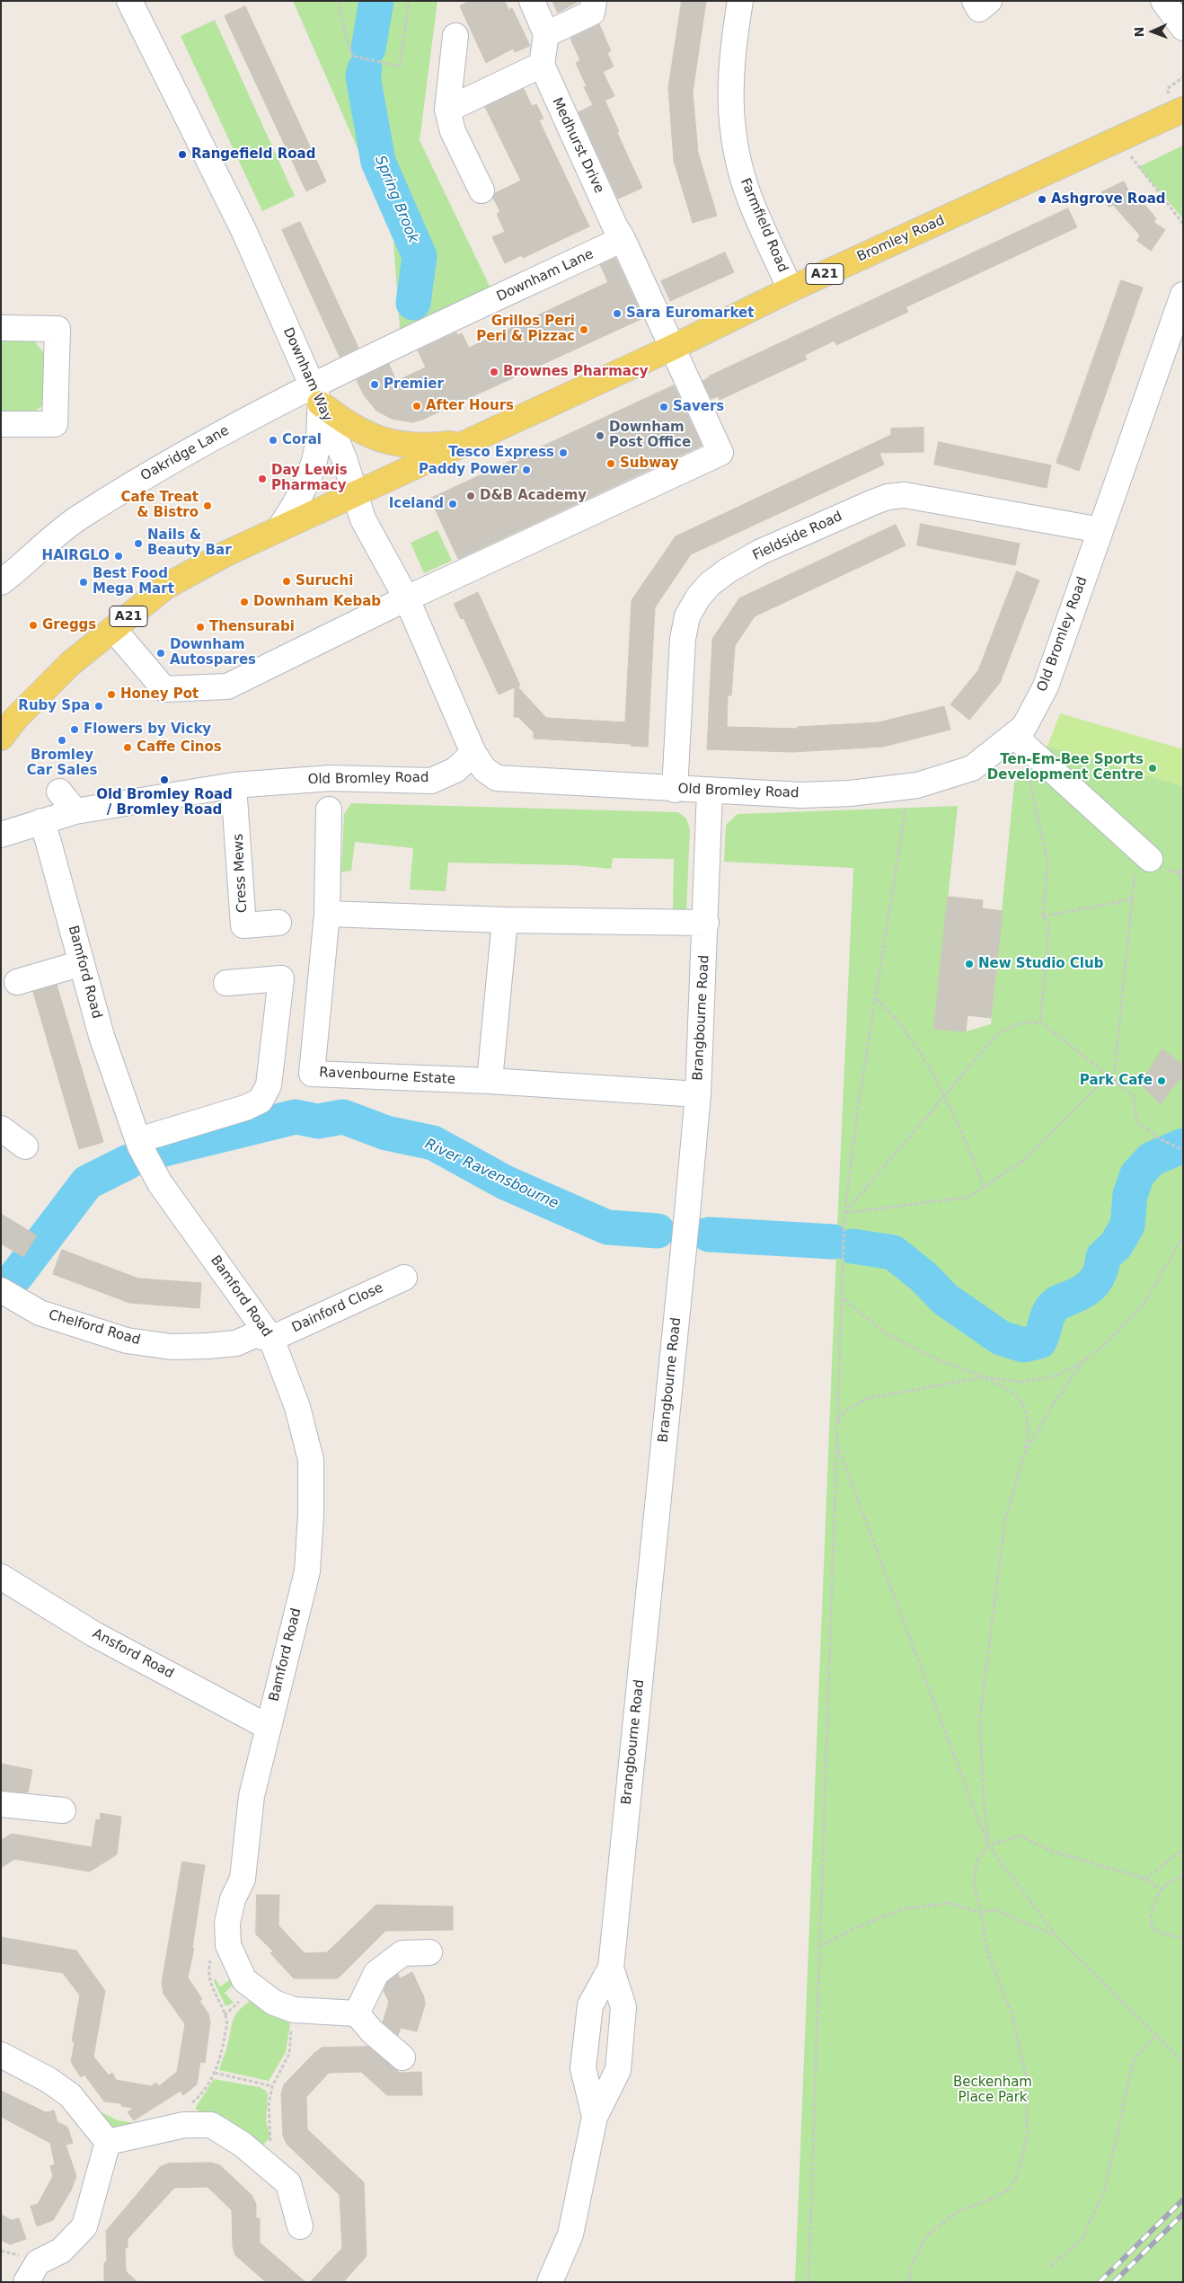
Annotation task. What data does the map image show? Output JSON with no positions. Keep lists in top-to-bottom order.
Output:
{
  "streets": {
    "main road": ["Bromley Road", "A21"],
    "street": [
      "Medhurst Drive",
      "Farmfield Road",
      "Downham Lane",
      "Downham Way",
      "Oakridge Lane",
      "Fieldside Road",
      "Old Bromley Road",
      "Cress Mews",
      "Bamford Road",
      "Brangbourne Road",
      "Ravenbourne Estate",
      "Dainford Close",
      "Chelford Road",
      "Ansford Road"
    ]
  },
  "crossings": [
    ["Medhurst Drive", "Downham Lane"],
    ["Farmfield Road", "Bromley Road"],
    ["Bromley Road", "Downham Way"],
    ["Downham Lane", "Downham Way"],
    ["Downham Lane", "Oakridge Lane"],
    ["Downham Way", "Oakridge Lane"],
    ["Downham Way", "Old Bromley Road"],
    ["Fieldside Road", "Old Bromley Road"],
    ["Old Bromley Road", "Cress Mews"],
    ["Old Bromley Road", "Bamford Road"],
    ["Old Bromley Road", "Brangbourne Road"],
    ["Bamford Road", "Dainford Close"],
    ["Bamford Road", "Chelford Road"],
    ["Bamford Road", "Ansford Road"],
    ["Brangbourne Road", "Ravenbourne Estate"],
    ["Dainford Close", "Chelford Road"]
  ],
  "water": ["Spring Brook", "River Ravensbourne"],
  "parks": ["Beckenham Place Park"],
  "places": [
    "Rangefield Road",
    "Ashgrove Road",
    "Sara Euromarket",
    "Grillos Peri Peri & Pizzac",
    "Brownes Pharmacy",
    "Premier",
    "After Hours",
    "Savers",
    "Downham Post Office",
    "Coral",
    "Tesco Express",
    "Subway",
    "Paddy Power",
    "Day Lewis Pharmacy",
    "D&B Academy",
    "Iceland",
    "Cafe Treat & Bistro",
    "Nails & Beauty Bar",
    "HAIRGLO",
    "Suruchi",
    "Best Food Mega Mart",
    "Downham Kebab",
    "Greggs",
    "Thensurabi",
    "Downham Autospares",
    "Honey Pot",
    "Ruby Spa",
    "Flowers by Vicky",
    "Bromley Car Sales",
    "Caffe Cinos",
    "Ten-Em-Bee Sports Development Centre",
    "Old Bromley Road / Bromley Road",
    "New Studio Club",
    "Park Cafe"
  ],
  "north": "left"
}
